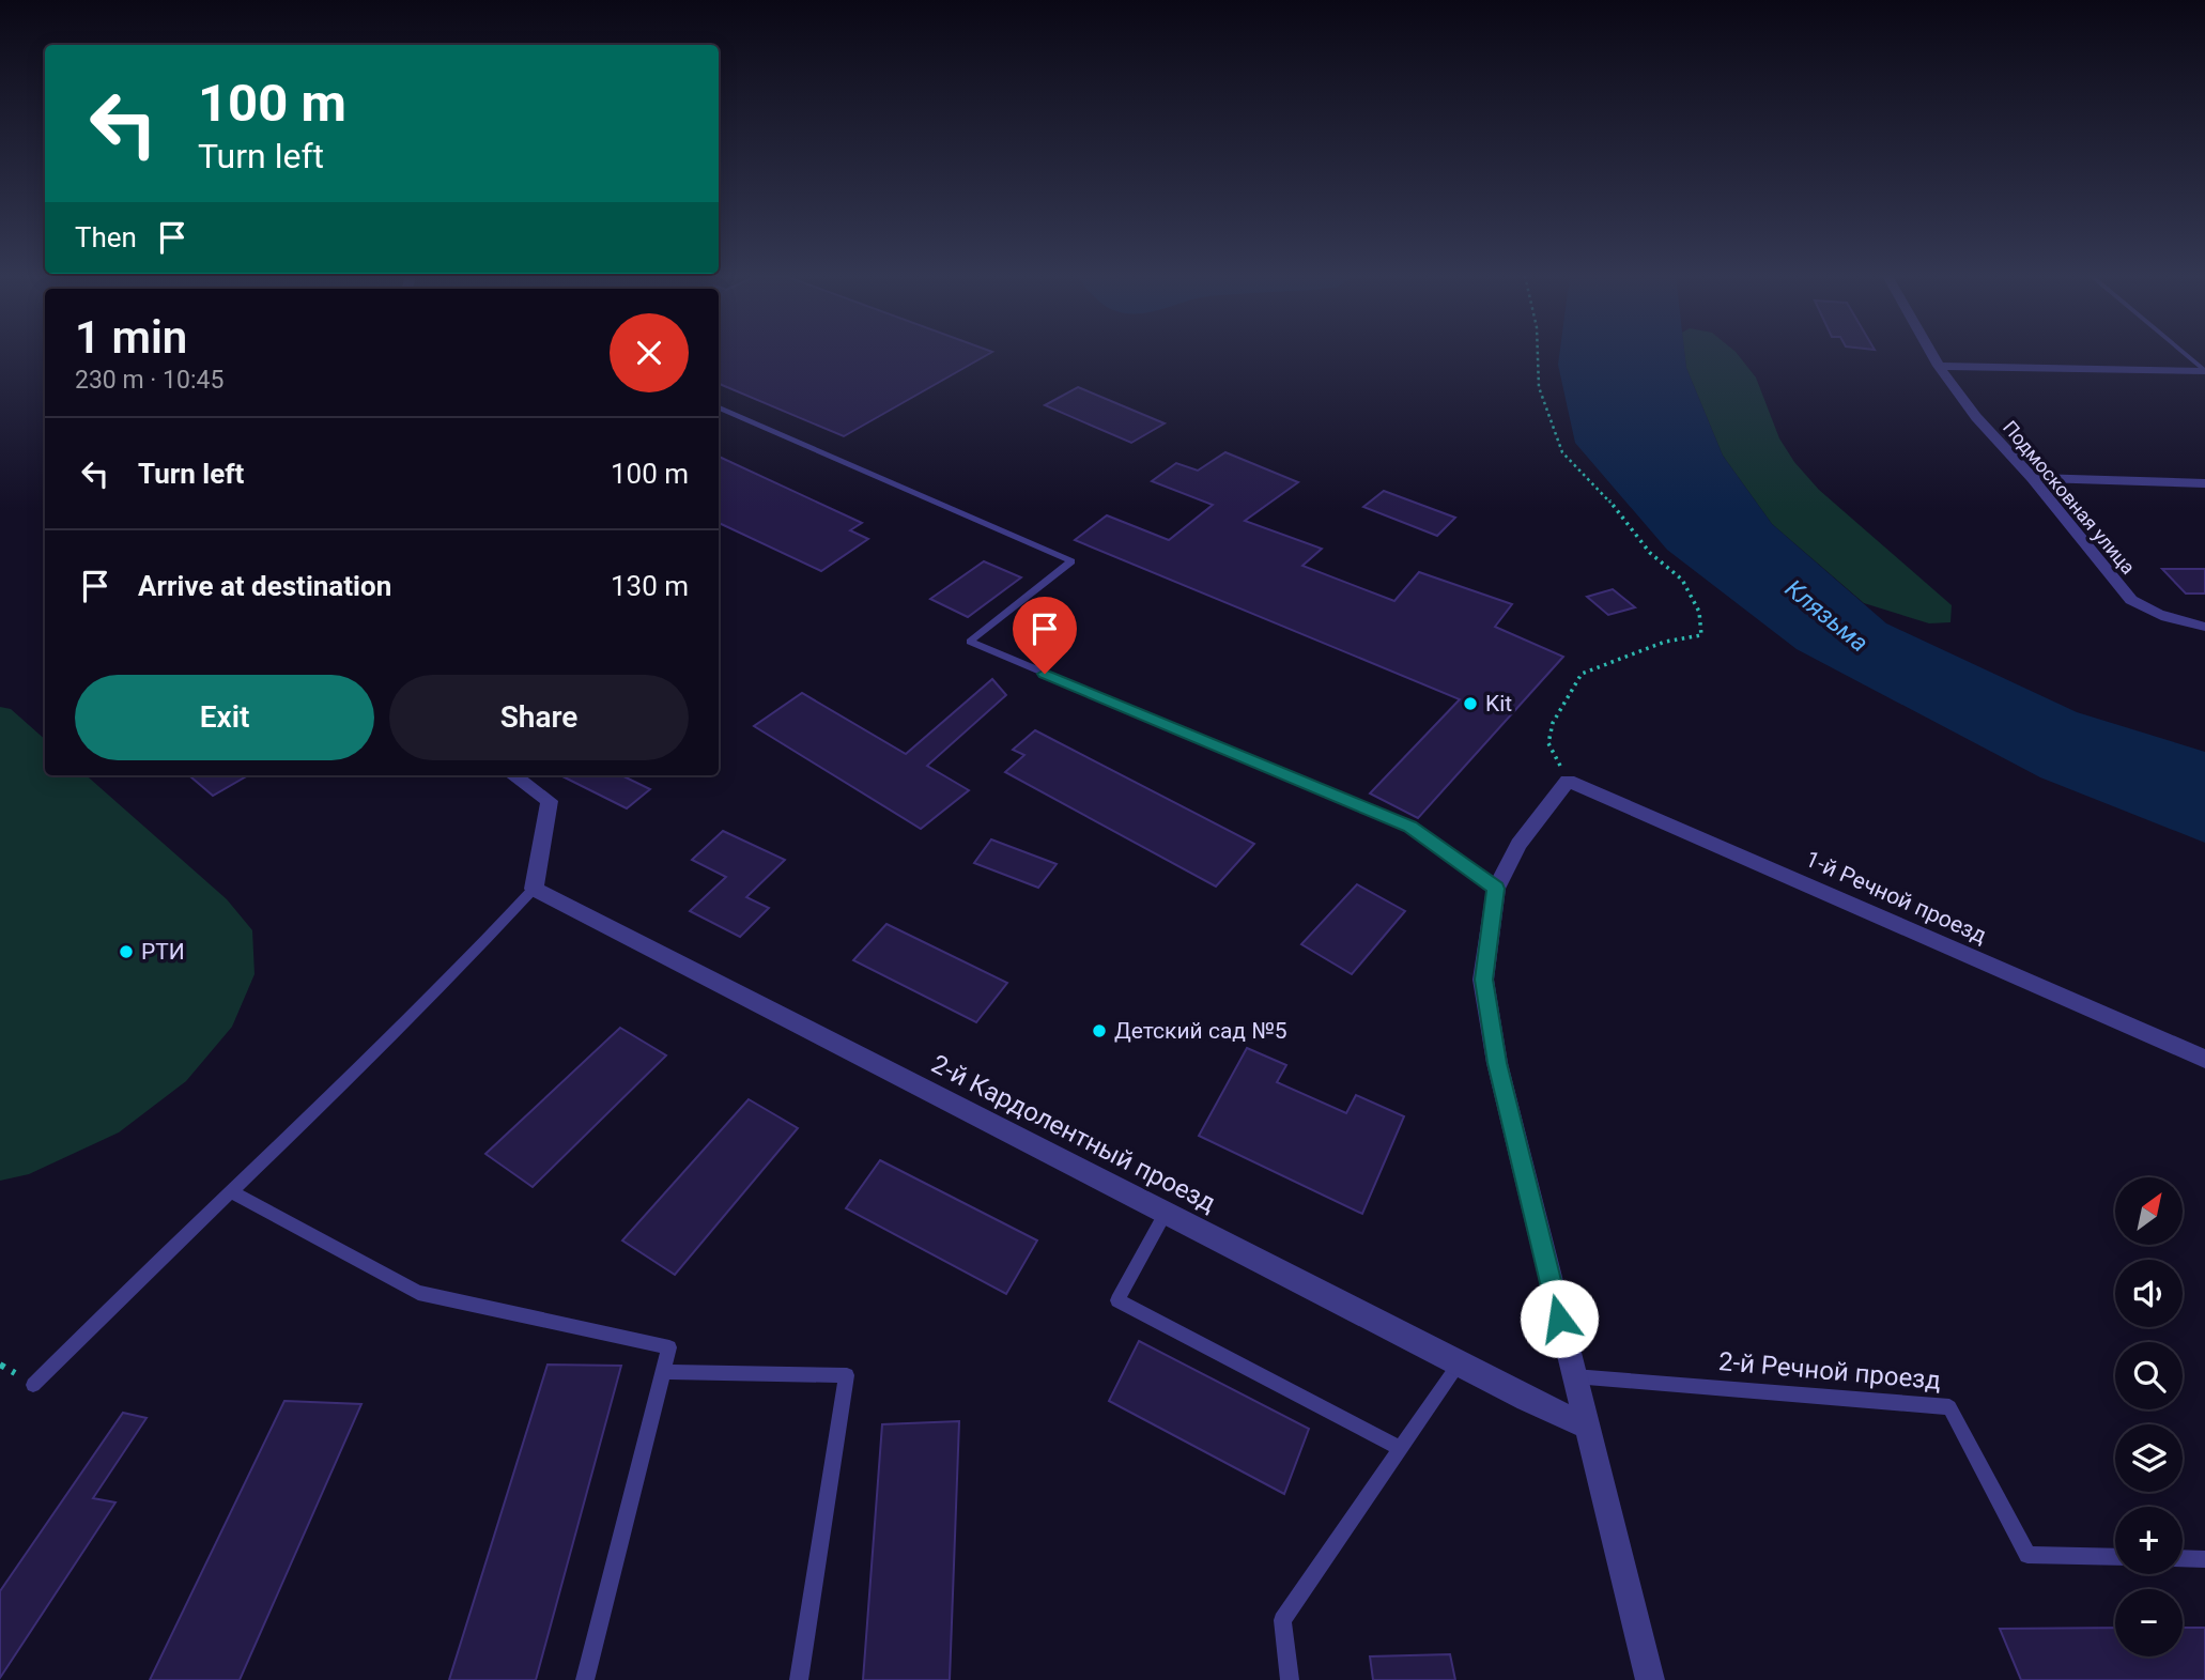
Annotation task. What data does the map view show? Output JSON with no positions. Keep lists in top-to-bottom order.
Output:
{
  "streets": {
    "street": ["Подмосковная улица", "1-й Речной проезд", "2-й Кардолентный проезд"],
    "lane": ["2-й Речной проезд"]
  },
  "water": ["Клязьма"],
  "places": ["Kit", "РТИ", "Детский сад №5"],
  "north": "top right",
  "page": {
    "turn": ["100 m", "Turn left"],
    "then": "Then",
    "heading": ["1 min", "230 m · 10:45"],
    "list": [
      {
        "name": "Turn left",
        "value": "100 m"
      },
      {
        "name": "Arrive at destination",
        "value": "130 m"
      }
    ],
    "buttons": ["Exit", "Share"],
    "map_buttons": ["+", "−"]
  }
}
